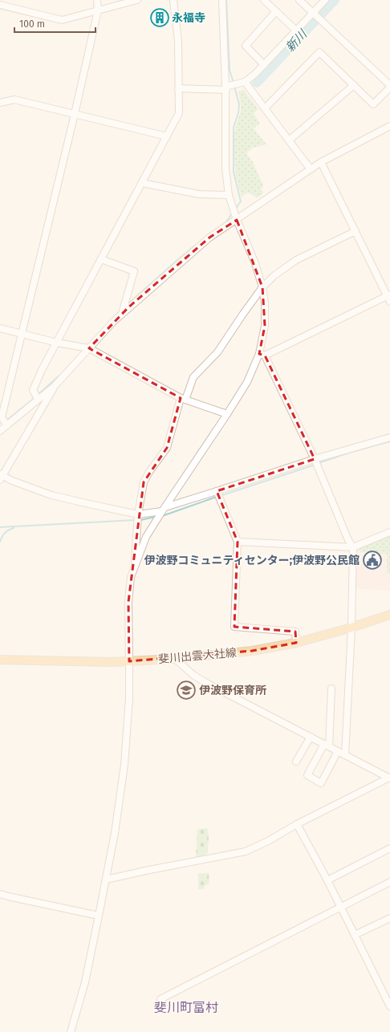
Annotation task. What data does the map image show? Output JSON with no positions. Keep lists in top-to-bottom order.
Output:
{
  "streets": {
    "main road": ["斐川出雲大社線"]
  },
  "districts": ["斐川町富村"],
  "water": ["新川"],
  "places": {
    "building": ["永福寺"],
    "public building": ["伊波野コミュニティセンター;伊波野公民館"],
    "school or university": ["伊波野保育所"]
  },
  "scale_bar": "100 m"
}
